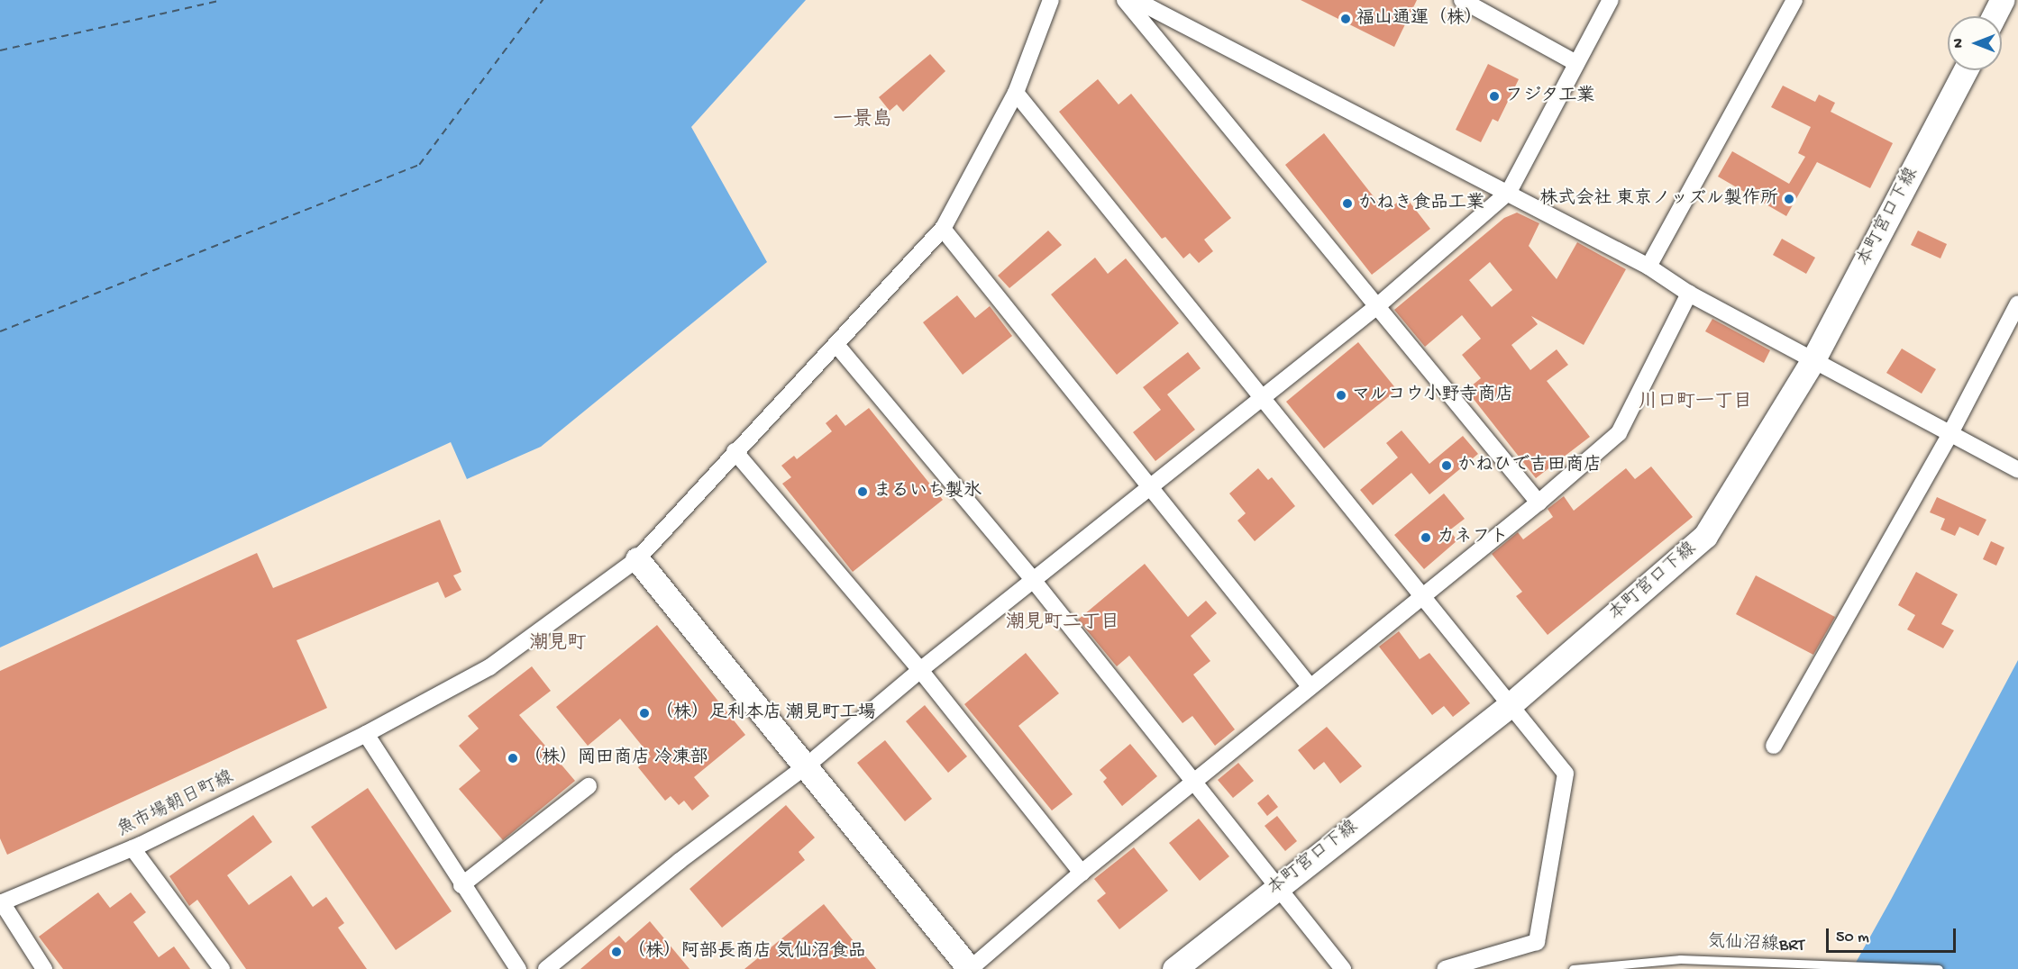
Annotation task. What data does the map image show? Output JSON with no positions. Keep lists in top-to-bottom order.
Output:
{
  "streets": {
    "street": ["本町宮口下線", "魚市場朝日町線"],
    "lane": ["気仙沼線BRT"]
  },
  "districts": [
    "一景島",
    "川口町一丁目",
    "潮見町二丁目",
    "潮見町"
  ],
  "places": [
    "福山通運（株）",
    "フジタ工業",
    "株式会社 東京ノッズル製作所",
    "かねき食品工業",
    "マルコウ小野寺商店",
    "かねひで吉田商店",
    "まるいち製氷",
    "カネフト",
    "（株）足利本店 潮見町工場",
    "（株）岡田商店 冷凍部",
    "（株）阿部長商店 気仙沼食品"
  ],
  "scale_bar": "50 m",
  "north": "left"
}
